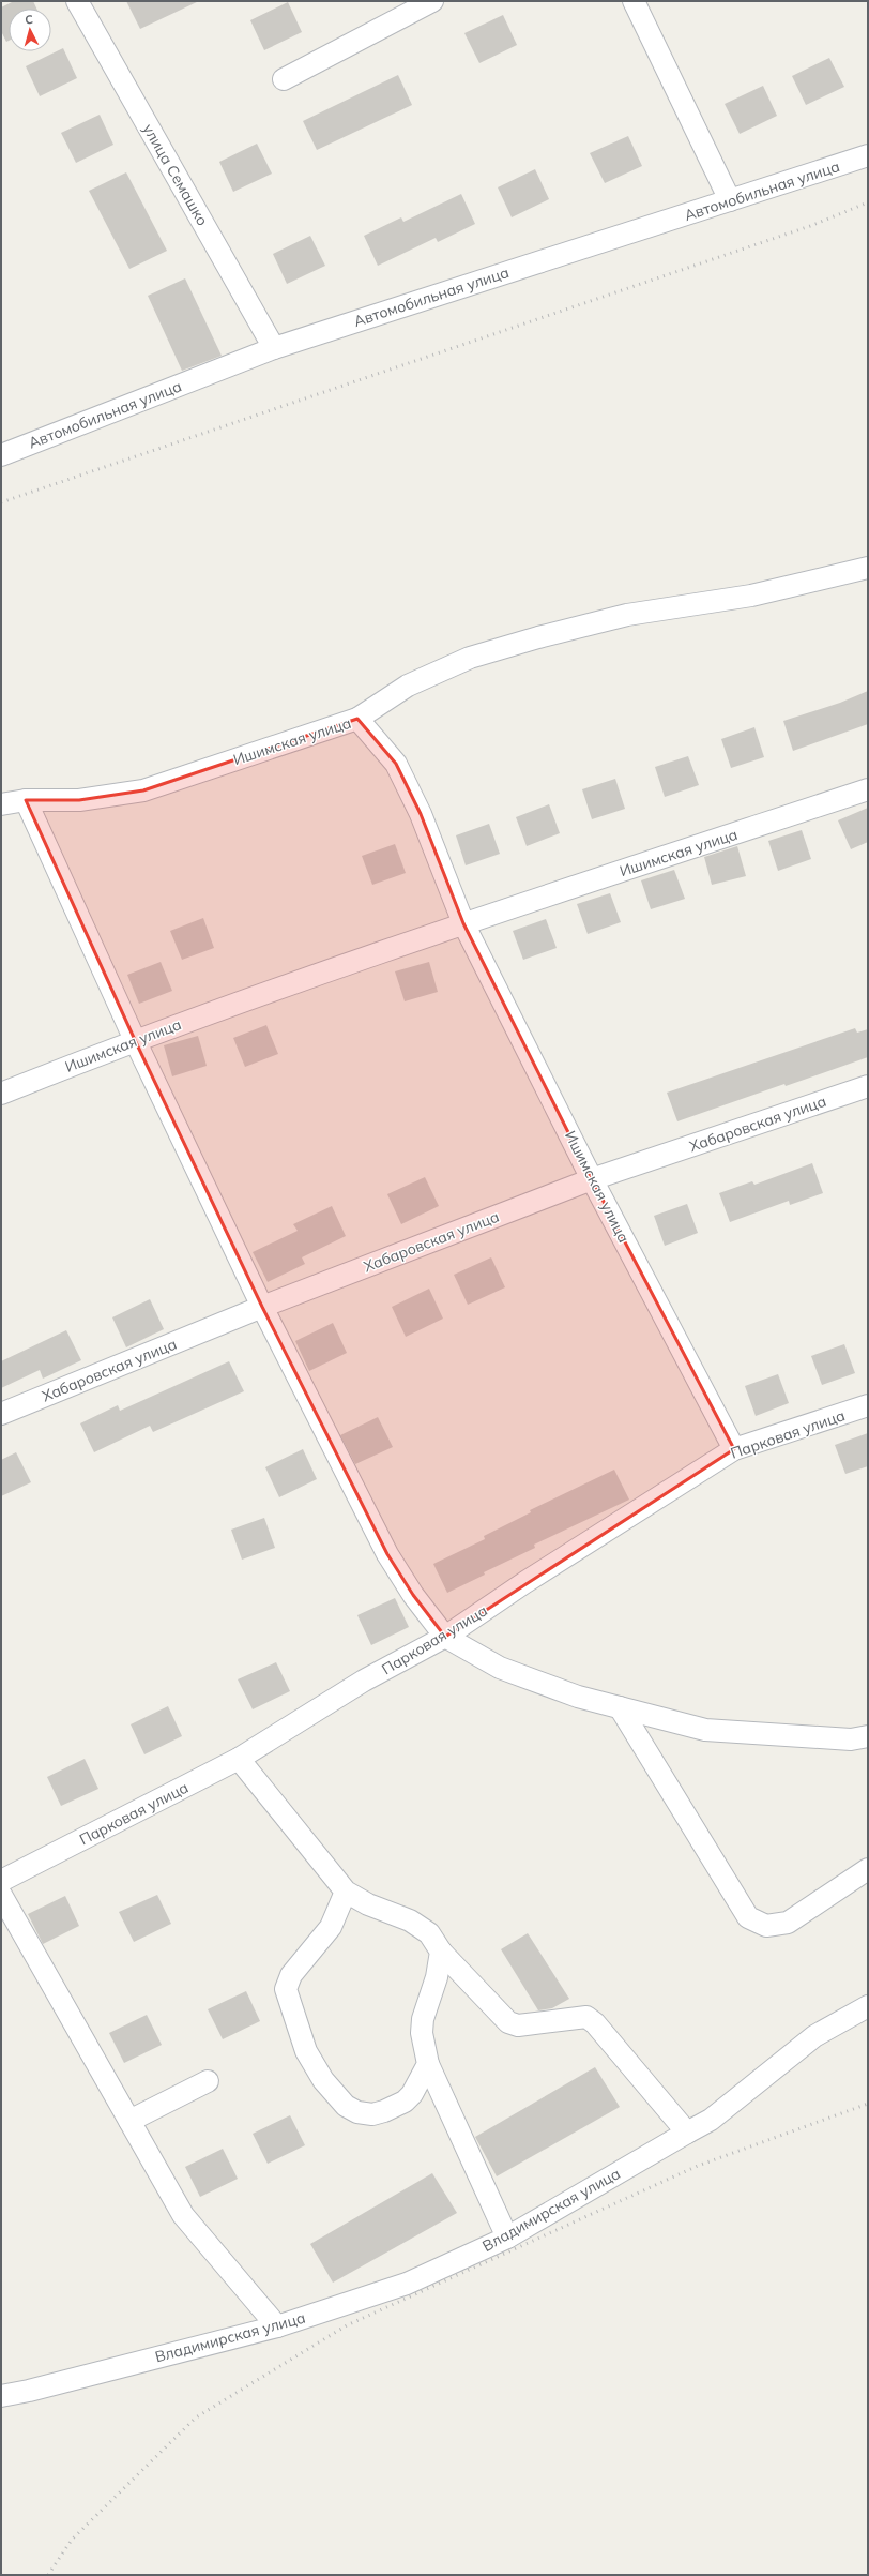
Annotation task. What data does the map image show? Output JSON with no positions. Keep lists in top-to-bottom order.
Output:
{
  "streets": {
    "street": [
      "улица Семашко",
      "Автомобильная улица",
      "Ишимская улица",
      "Хабаровская улица",
      "Парковая улица",
      "Владимирская улица"
    ]
  },
  "crossings": [
    ["улица Семашко", "Автомобильная улица"],
    ["Ишимская улица", "Хабаровская улица"],
    ["Ишимская улица", "Парковая улица"]
  ],
  "north": "top"
}
